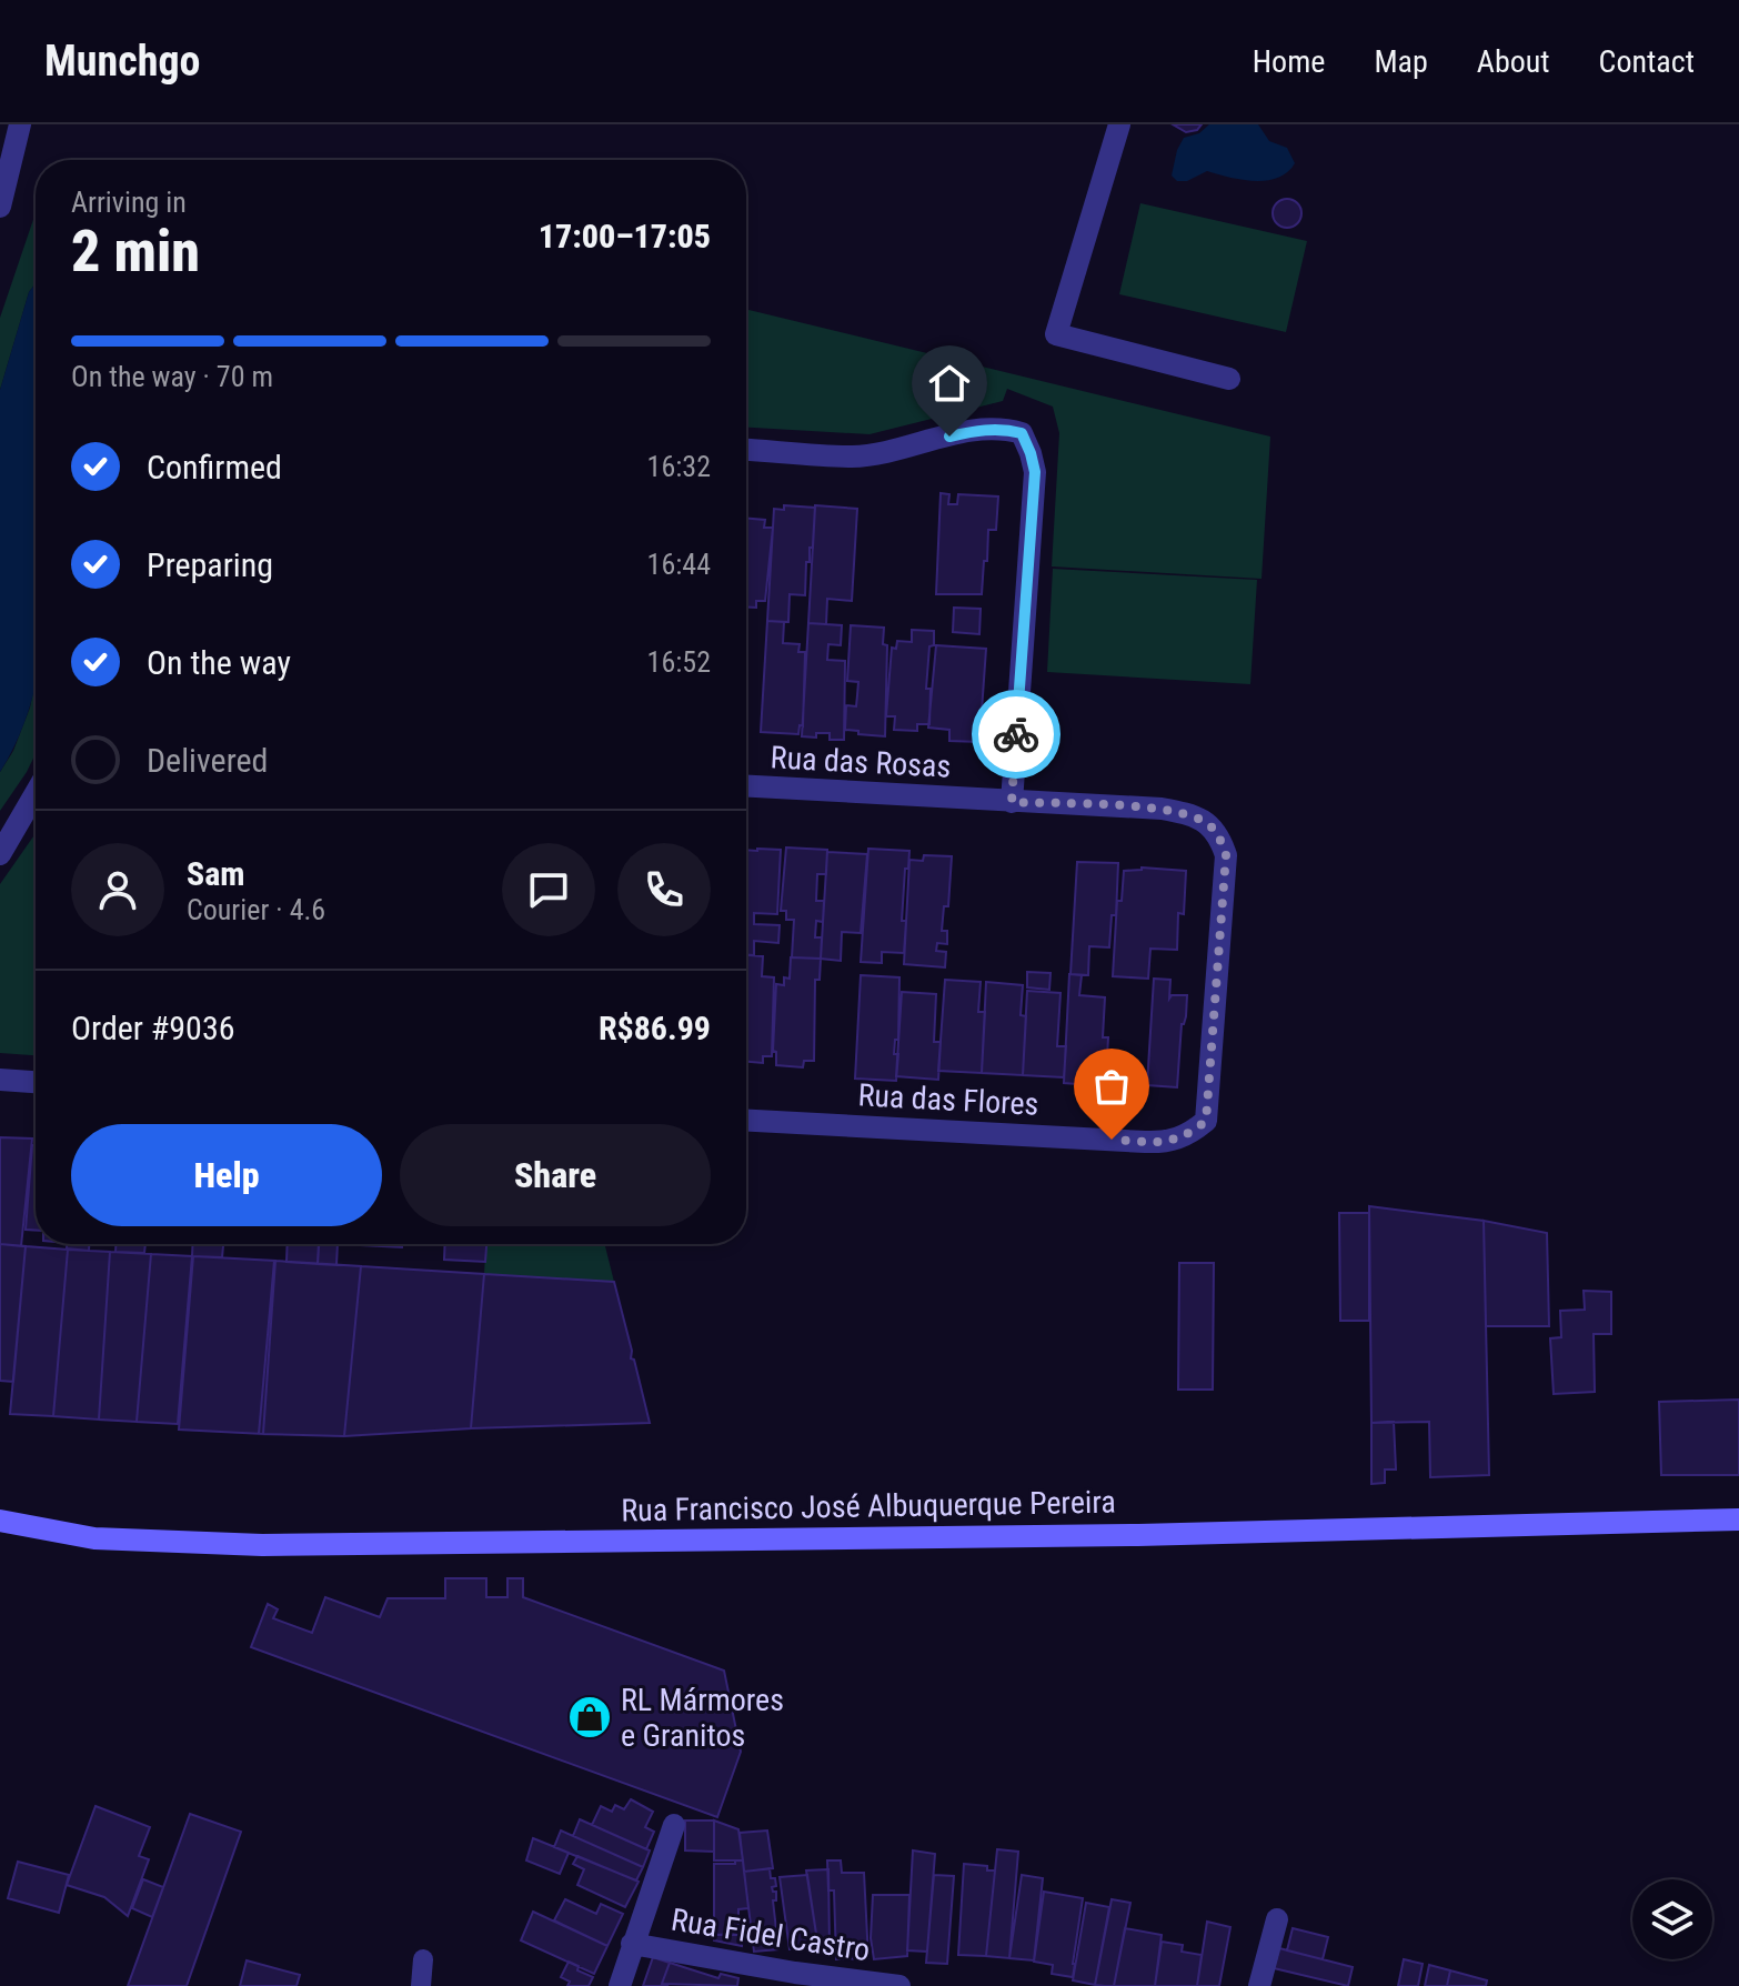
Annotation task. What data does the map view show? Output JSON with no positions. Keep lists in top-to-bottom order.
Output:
{
  "streets": {
    "main road": ["Rua Francisco José Albuquerque Pereira"],
    "street": ["Rua das Rosas", "Rua das Flores", "Rua Fidel Castro"]
  },
  "crossings": [
    ["Rua das Rosas", "Rua das Flores"]
  ],
  "places": {
    "shop": ["RL Mármores e Granitos"]
  },
  "page": {
    "header": "Munchgo",
    "nav": [
      "Home",
      "Map",
      "About",
      "Contact"
    ],
    "heading": ["2 min", "Arriving in", "17:00–17:05"],
    "panel": [
      "Sam",
      "Courier · 4.6",
      "Order #9036",
      "R$86.99"
    ],
    "bar": "On the way · 70 m",
    "list": [
      ["Confirmed", "16:32"],
      ["Preparing", "16:44"],
      ["On the way", "16:52"],
      "Delivered"
    ],
    "buttons": ["Help", "Share"]
  }
}
